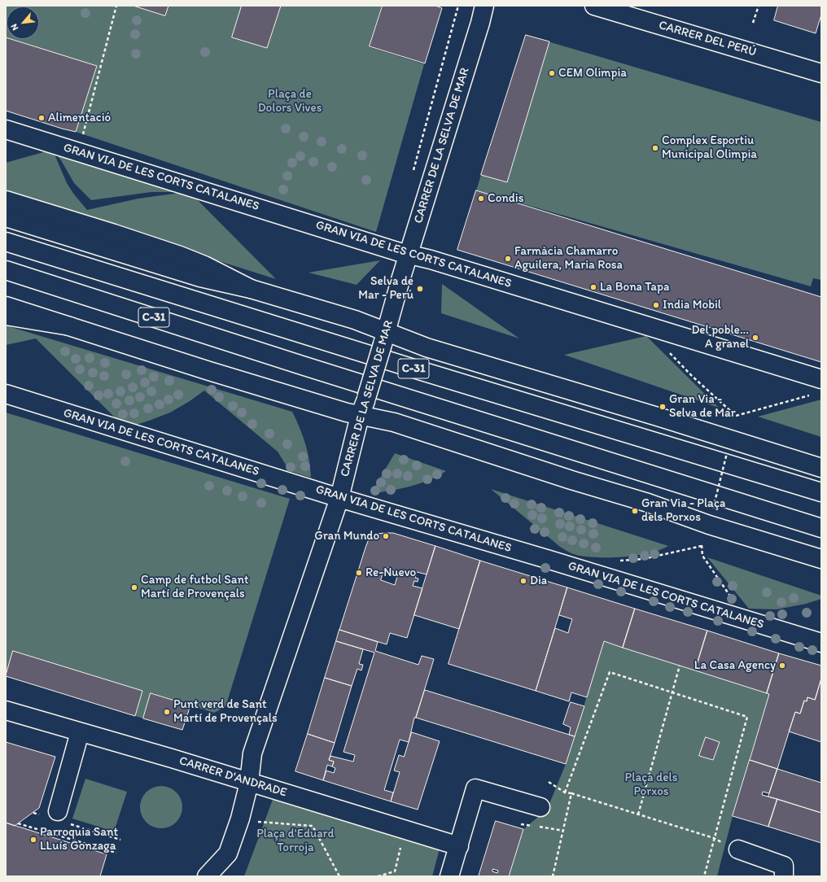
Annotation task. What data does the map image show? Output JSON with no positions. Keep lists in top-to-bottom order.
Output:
{
  "streets": {
    "main road": [
      "CARRER DEL PERÚ",
      "CARRER DE LA SELVA DE MAR",
      "GRAN VIA DE LES CORTS CATALANES",
      "C-31",
      "CARRER D'ANDRADE"
    ]
  },
  "crossings": [
    ["CARRER DE LA SELVA DE MAR", "GRAN VIA DE LES CORTS CATALANES"],
    ["CARRER DE LA SELVA DE MAR", "CARRER D'ANDRADE"]
  ],
  "parks": ["Plaça de Dolors Vives", "Plaça dels Porxos", "Plaça d'Eduard Torroja"],
  "places": [
    "CEM Olimpia",
    "Alimentació",
    "Complex Esportiu Municipal Olimpia",
    "Condis",
    "Farmàcia Chamarro Aguilera, Maria Rosa",
    "La Bona Tapa",
    "Selva de Mar - Perú",
    "India Mobil",
    "Del poble... A granel",
    "Gran Via - Selva de Mar",
    "Gran Via - Plaça dels Porxos",
    "Gran Mundo",
    "Re-Nuevo",
    "Dia",
    "Camp de futbol Sant Martí de Provençals",
    "La Casa Agency",
    "Punt verd de Sant Martí de Provençals",
    "Parroquia Sant LLuís Gonzaga"
  ],
  "north": "bottom left"
}
